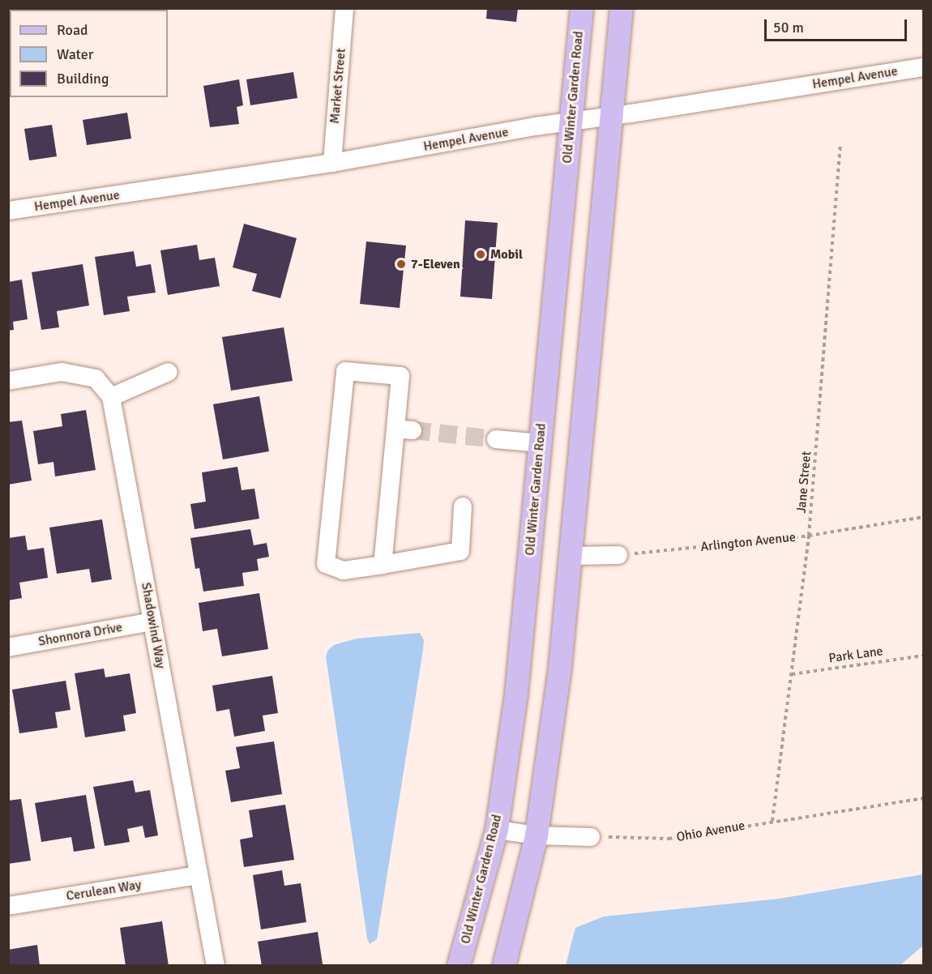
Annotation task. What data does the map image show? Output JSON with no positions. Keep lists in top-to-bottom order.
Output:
{
  "streets": {
    "main road": ["Old Winter Garden Road"],
    "street": [
      "Hempel Avenue",
      "Market Street",
      "Shadowind Way",
      "Shonnora Drive",
      "Cerulean Way"
    ],
    "path": [
      "Jane Street",
      "Arlington Avenue",
      "Park Lane",
      "Ohio Avenue"
    ]
  },
  "crossings": [
    ["Hempel Avenue", "Market Street"],
    ["Hempel Avenue", "Old Winter Garden Road"],
    ["Jane Street", "Arlington Avenue"],
    ["Jane Street", "Park Lane"],
    ["Jane Street", "Ohio Avenue"],
    ["Shadowind Way", "Shonnora Drive"],
    ["Shadowind Way", "Cerulean Way"]
  ],
  "places": ["Mobil", "7-Eleven"],
  "legend": ["Road", "Water", "Building"],
  "scale_bar": "50 m"
}
